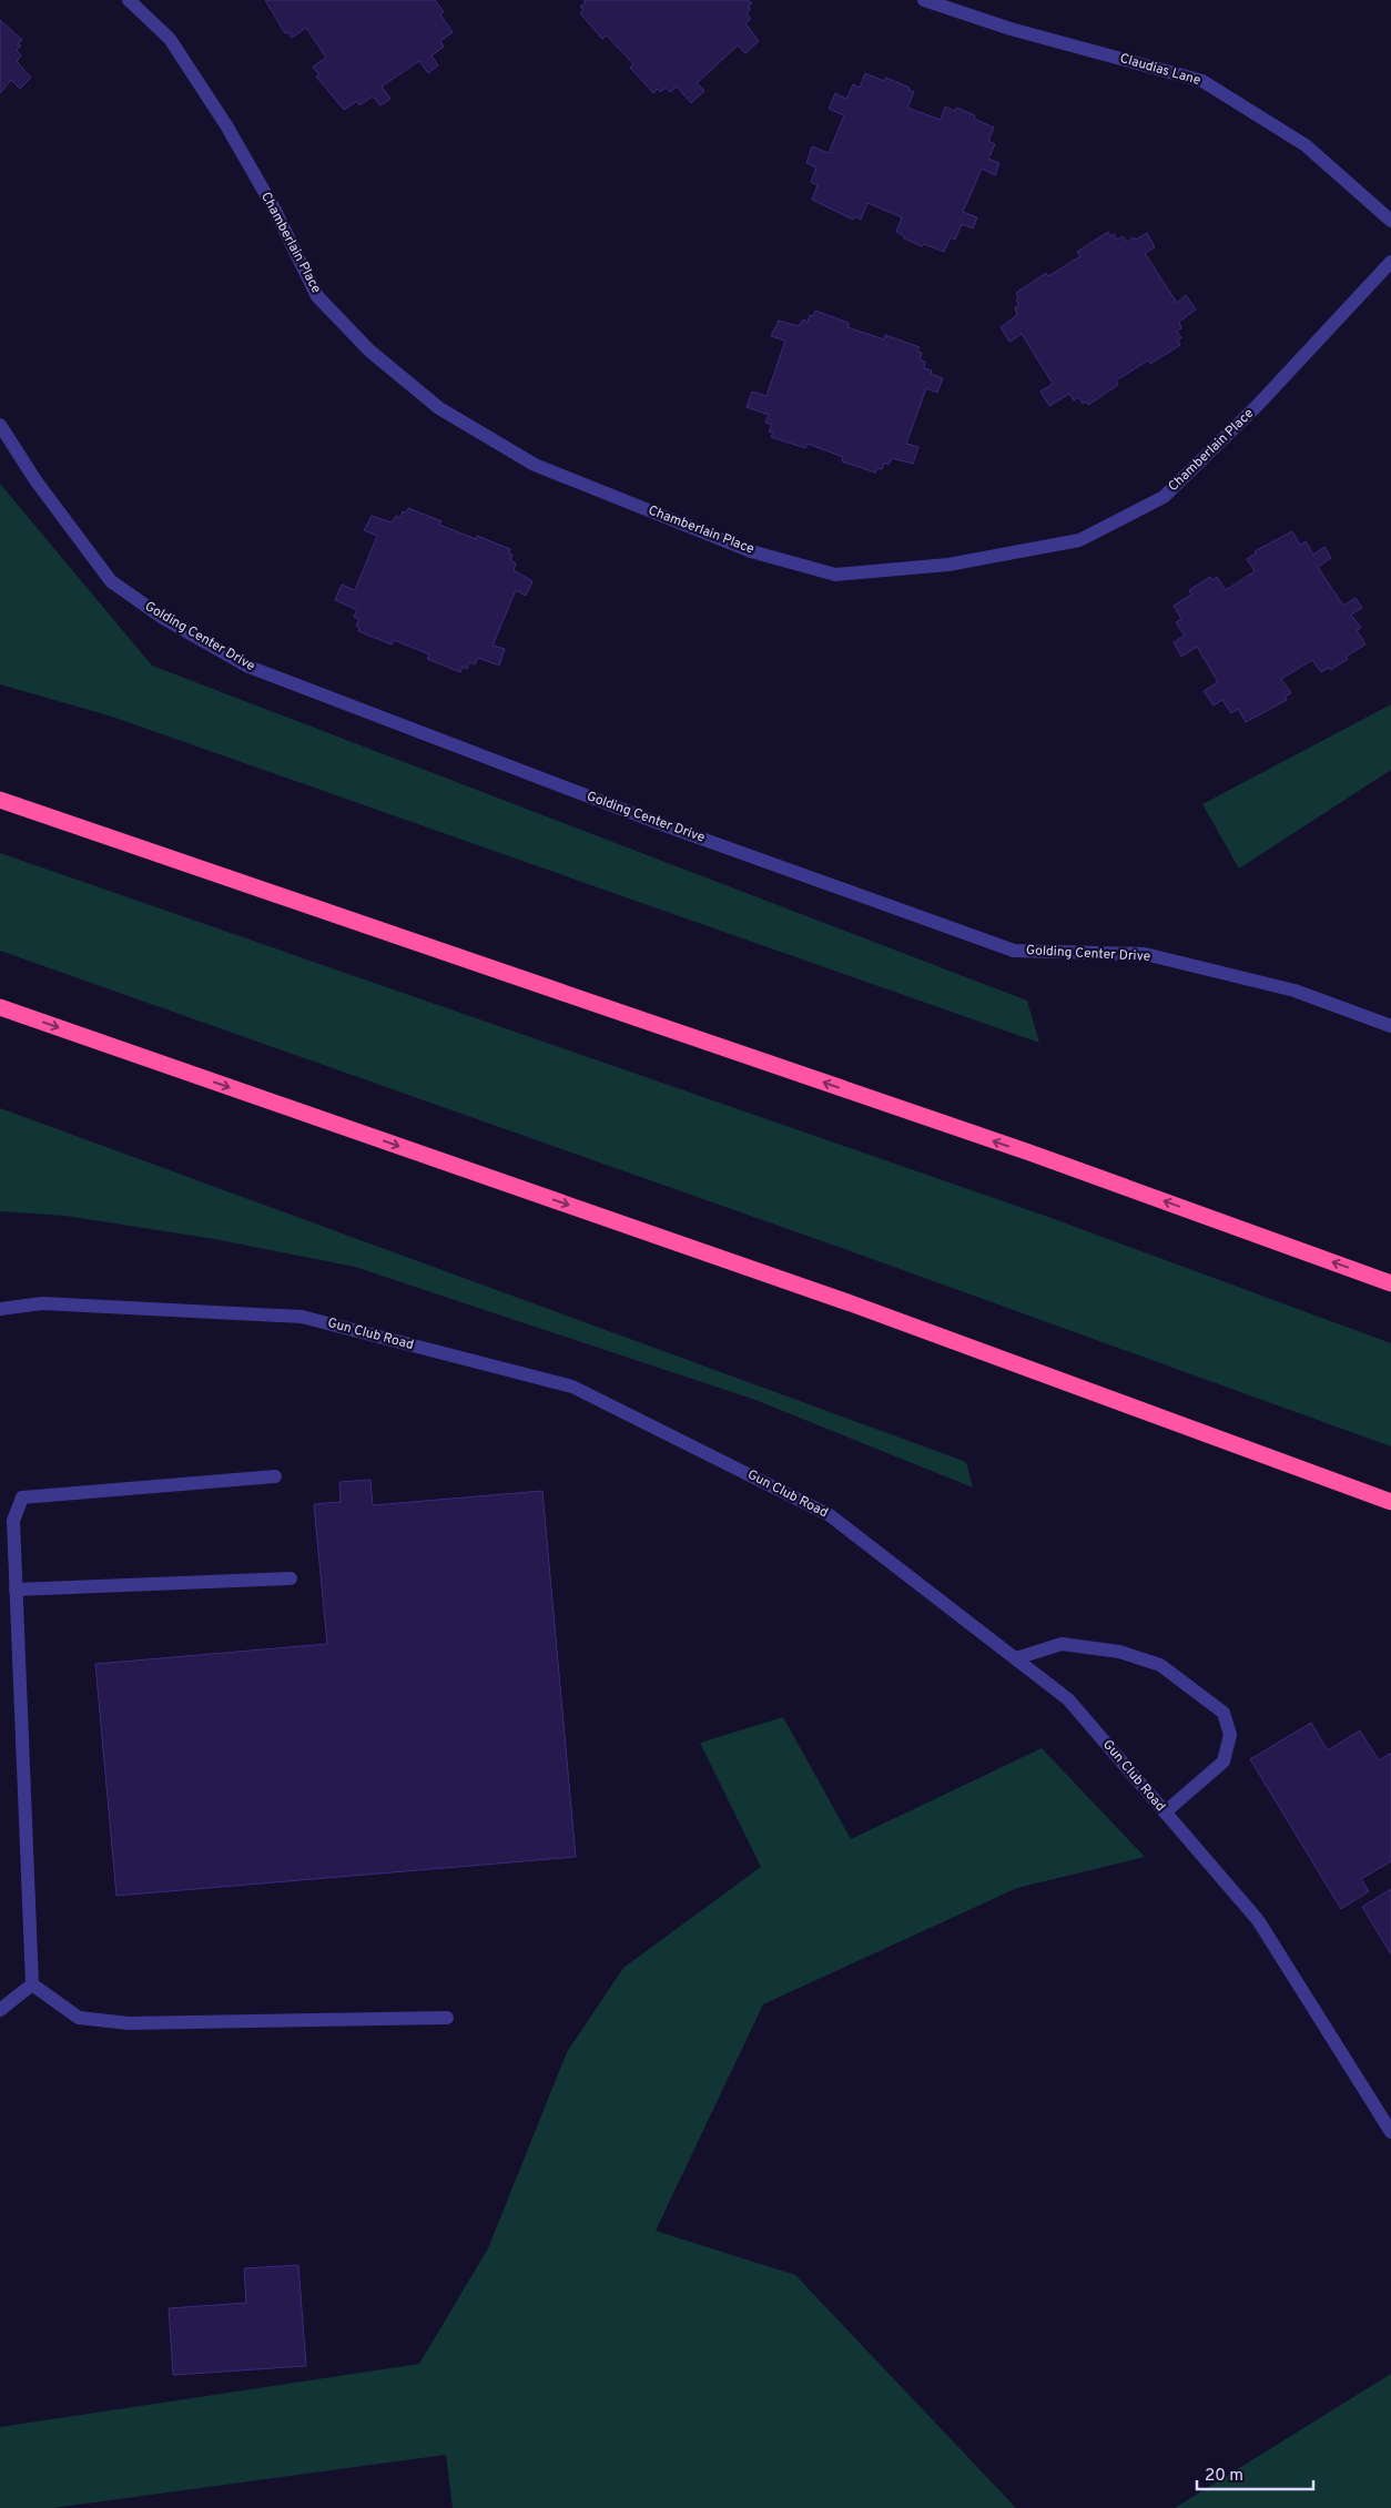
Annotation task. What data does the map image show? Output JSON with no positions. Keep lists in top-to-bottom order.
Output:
{
  "streets": {
    "street": [
      "Claudias Lane",
      "Chamberlain Place",
      "Golding Center Drive",
      "Gun Club Road"
    ]
  },
  "scale_bar": "20 m"
}
